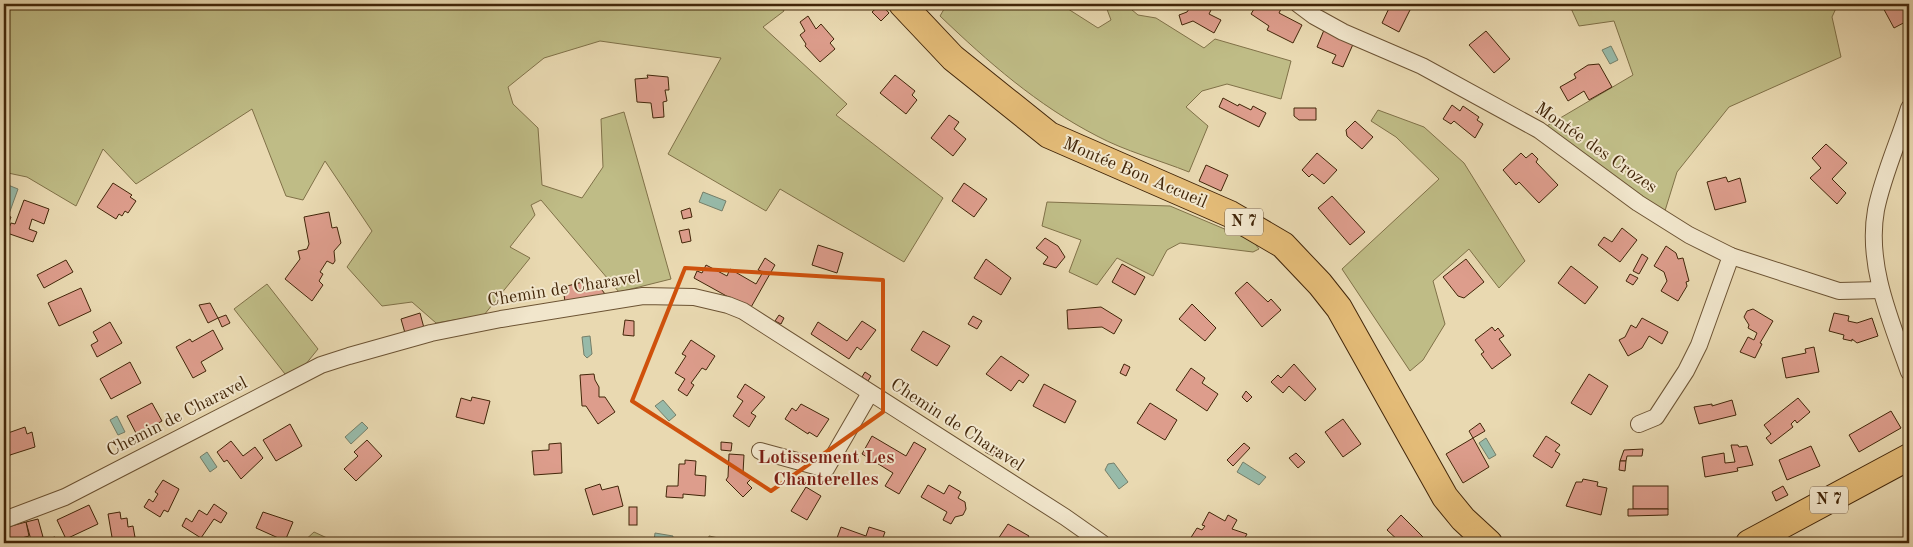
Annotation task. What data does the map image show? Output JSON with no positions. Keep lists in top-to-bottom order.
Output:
{
  "streets": {
    "main road": ["Montée Bon Accueil", "N 7"],
    "street": ["Montée des Crozes", "Chemin de Charavel"]
  },
  "districts": ["Lotissement Les Chanterelles"]
}
